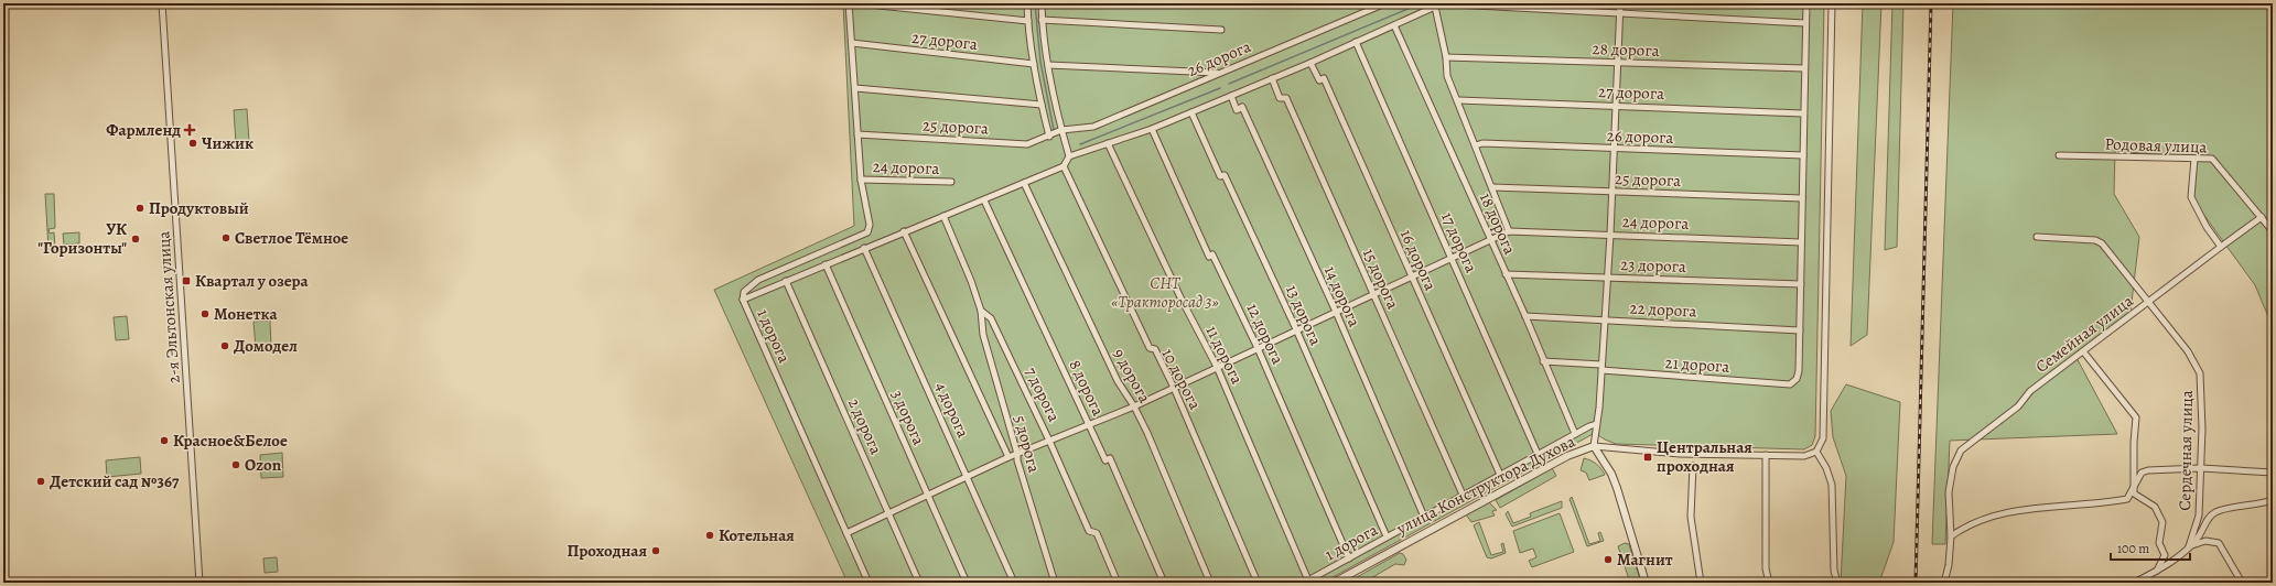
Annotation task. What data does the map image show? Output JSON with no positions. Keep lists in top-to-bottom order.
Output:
{
  "streets": {
    "street": [
      "27 дорога",
      "28 дорога",
      "26 дорога",
      "25 дорога",
      "Родовая улица",
      "24 дорога",
      "18 дорога",
      "17 дорога",
      "16 дорога",
      "23 дорога",
      "15 дорога",
      "14 дорога",
      "2-я Эльтонская улица",
      "22 дорога",
      "13 дорога",
      "12 дорога",
      "Семейная улица",
      "1 дорога",
      "11 дорога",
      "21 дорога",
      "9 дорога",
      "10 дорога",
      "8 дорога",
      "7 дорога",
      "4 дорога",
      "3 дорога",
      "2 дорога",
      "5 дорога",
      "Сердечная улица",
      "улица Конструктора Духова"
    ]
  },
  "crossings": [
    ["26 дорога", "25 дорога"],
    ["Родовая улица", "Семейная улица"],
    ["18 дорога", "23 дорога"],
    ["18 дорога", "22 дорога"],
    ["18 дорога", "1 дорога"],
    ["18 дорога", "21 дорога"],
    ["17 дорога", "1 дорога"],
    ["16 дорога", "1 дорога"],
    ["15 дорога", "1 дорога"],
    ["14 дорога", "1 дорога"],
    ["22 дорога", "21 дорога"],
    ["13 дорога", "1 дорога"],
    ["12 дорога", "1 дорога"],
    ["Семейная улица", "Сердечная улица"],
    ["1 дорога", "11 дорога"],
    ["1 дорога", "9 дорога"],
    ["1 дорога", "10 дорога"],
    ["1 дорога", "8 дорога"],
    ["1 дорога", "7 дорога"],
    ["1 дорога", "4 дорога"],
    ["1 дорога", "3 дорога"],
    ["1 дорога", "2 дорога"],
    ["1 дорога", "5 дорога"],
    ["7 дорога", "5 дорога"]
  ],
  "parks": ["СНТ «Тракторосад 3»"],
  "places": {
    "health": ["Фармленд"],
    "other": [
      "Чижик",
      "Продуктовый",
      "Светлое Тёмное",
      "УК \"Горизонты\"",
      "Монетка",
      "Домодел",
      "Красное&Белое",
      "Ozon",
      "Детский сад №367",
      "Котельная",
      "Проходная",
      "Магнит"
    ],
    "transit": ["Квартал у озера", "Центральная проходная"]
  },
  "scale_bar": "100 m"
}
